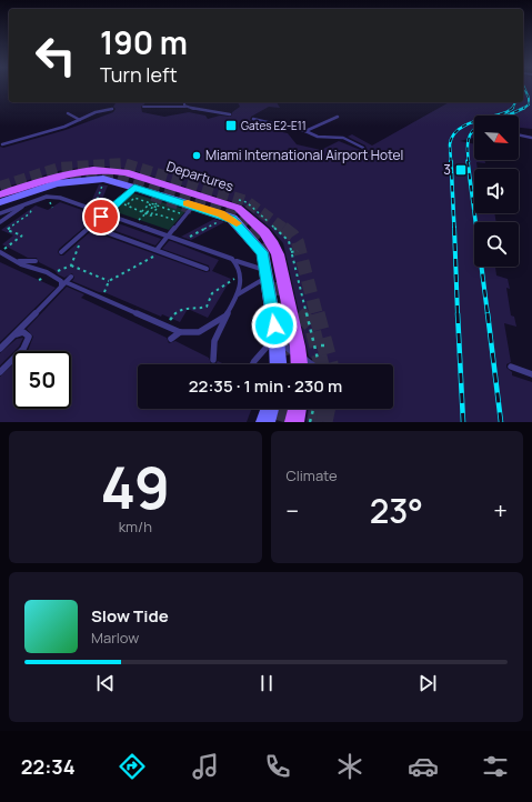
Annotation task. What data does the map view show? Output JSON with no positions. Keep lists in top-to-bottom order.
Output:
{
  "streets": {
    "main road": ["Departures"]
  },
  "places": {
    "transit": ["Gates E2-E11", "3"],
    "other": ["Miami International Airport Hotel"]
  },
  "north": "bottom right",
  "page": {
    "turn": ["190 m", "Turn left"],
    "limit": "50",
    "trip": "22:35 · 1 min · 230 m",
    "tile": [
      ["49", "km/h"],
      "Climate"
    ],
    "heat": ["−", "23°", "+"],
    "song": ["Slow Tide", "Marlow"],
    "tabs": "22:34"
  }
}
